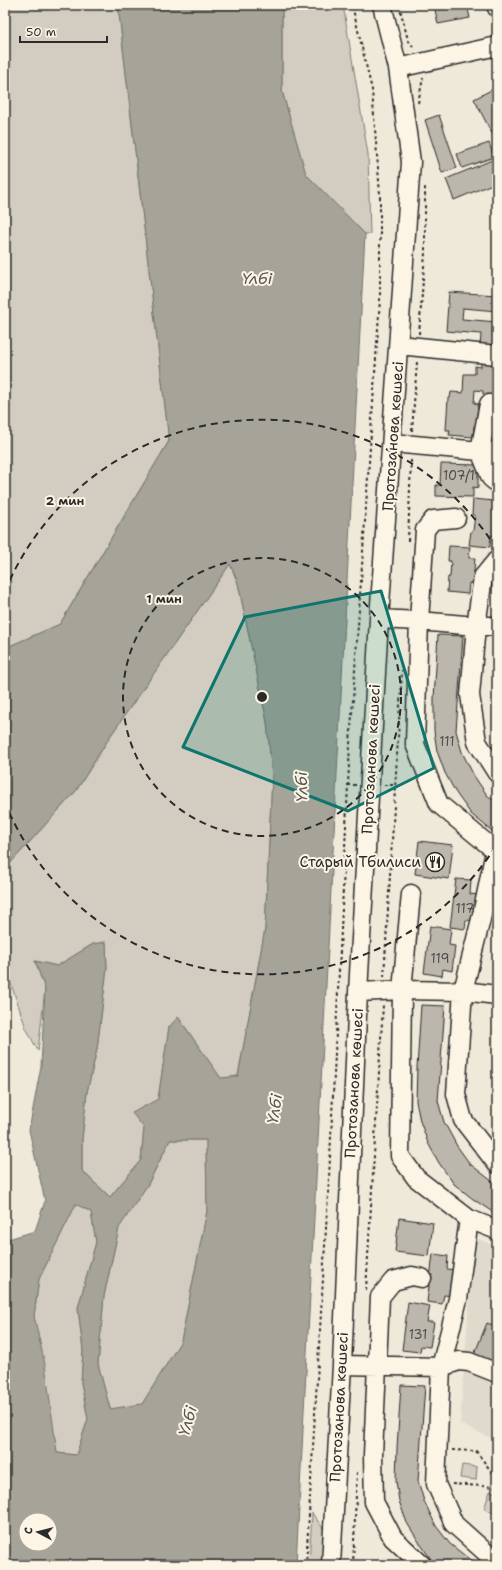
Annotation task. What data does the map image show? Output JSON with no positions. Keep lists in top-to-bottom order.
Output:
{
  "streets": {
    "street": ["Протозанова көшесі"]
  },
  "water": ["Үлбі"],
  "places": {
    "restaurant": ["Старый Тбилиси"]
  },
  "house_numbers": [
    "107/1",
    "111",
    "117",
    "119",
    "131"
  ],
  "scale_bar": "50 m",
  "north": "left",
  "rings": ["2 мин", "1 мин"]
}
